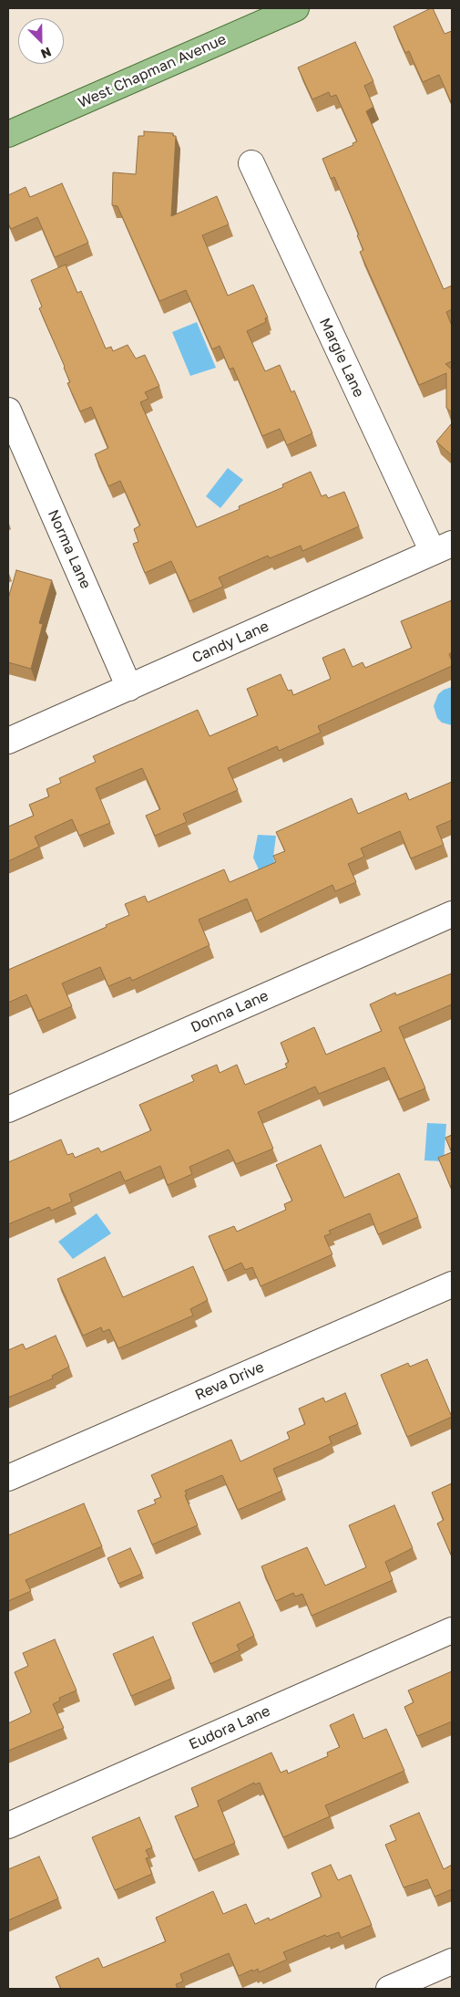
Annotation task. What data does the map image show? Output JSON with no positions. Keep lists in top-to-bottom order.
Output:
{
  "streets": {
    "main road": ["West Chapman Avenue"],
    "street": [
      "Margie Lane",
      "Norma Lane",
      "Candy Lane",
      "Donna Lane",
      "Reva Drive",
      "Eudora Lane"
    ]
  },
  "crossings": [
    ["Margie Lane", "Candy Lane"],
    ["Norma Lane", "Candy Lane"]
  ],
  "north": "bottom right"
}
